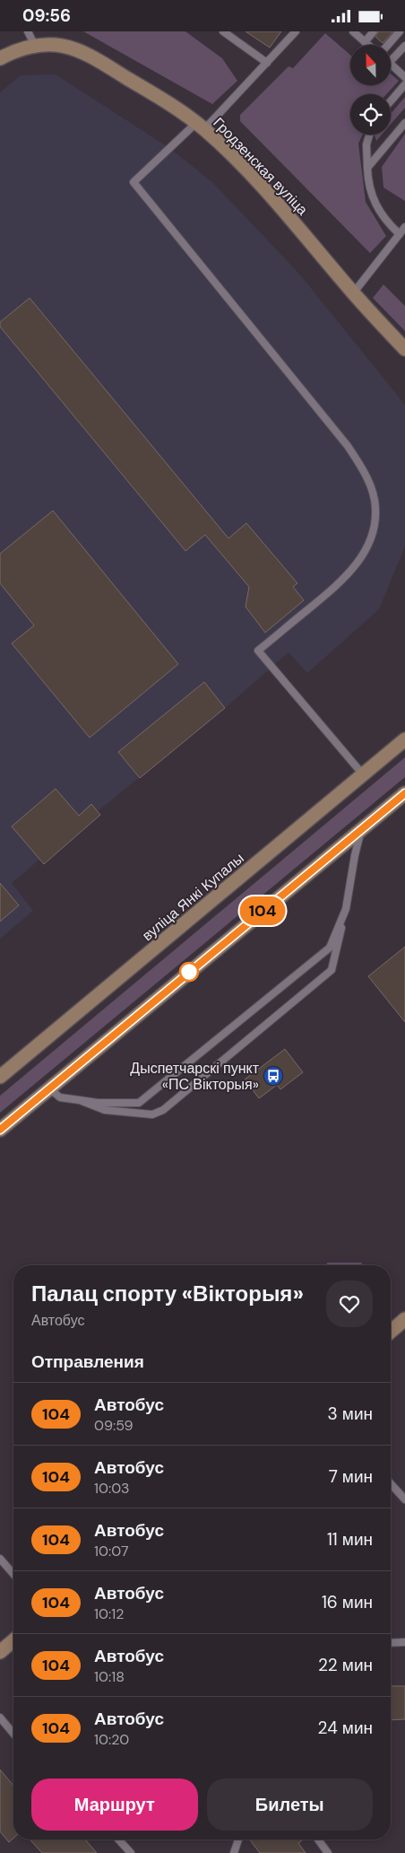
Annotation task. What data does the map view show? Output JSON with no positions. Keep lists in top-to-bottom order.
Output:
{
  "streets": {
    "main road": ["Гродзенская вуліца", "вуліца Янкі Купалы"]
  },
  "places": {
    "bus stop": ["Дыспетчарскі пункт «ПС Вікторыя»"]
  },
  "lines": ["bus line 104"],
  "north": "top",
  "page": {
    "status": "09:56",
    "on_map": "104",
    "heading": [
      ["Палац спорту «Вікторыя»", "Автобус"],
      "Отправления"
    ],
    "list": [
      {
        "mark": "104",
        "name": "Автобус",
        "note": "09:59",
        "value": "3 мин"
      },
      {
        "mark": "104",
        "name": "Автобус",
        "note": "10:03",
        "value": "7 мин"
      },
      {
        "mark": "104",
        "name": "Автобус",
        "note": "10:07",
        "value": "11 мин"
      },
      {
        "mark": "104",
        "name": "Автобус",
        "note": "10:12",
        "value": "16 мин"
      },
      {
        "mark": "104",
        "name": "Автобус",
        "note": "10:18",
        "value": "22 мин"
      },
      {
        "mark": "104",
        "name": "Автобус",
        "note": "10:20",
        "value": "24 мин"
      }
    ],
    "buttons": ["Маршрут", "Билеты"]
  }
}
